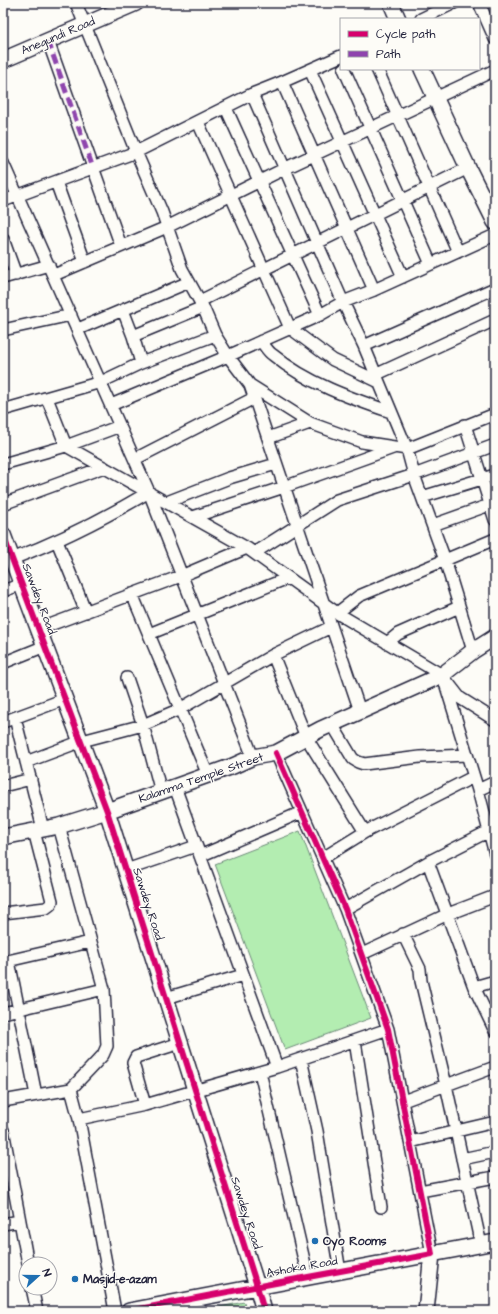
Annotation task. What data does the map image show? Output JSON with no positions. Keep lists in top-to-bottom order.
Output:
{
  "streets": {
    "street": [
      "Anegundi Road",
      "Sawdey Road",
      "Kalamma Temple Street",
      "Ashoka Road"
    ]
  },
  "crossings": [
    ["Sawdey Road", "Kalamma Temple Street"],
    ["Sawdey Road", "Ashoka Road"]
  ],
  "places": ["Oyo Rooms", "Masjid-e-azam"],
  "legend": ["Cycle path", "Path"],
  "north": "right"
}
